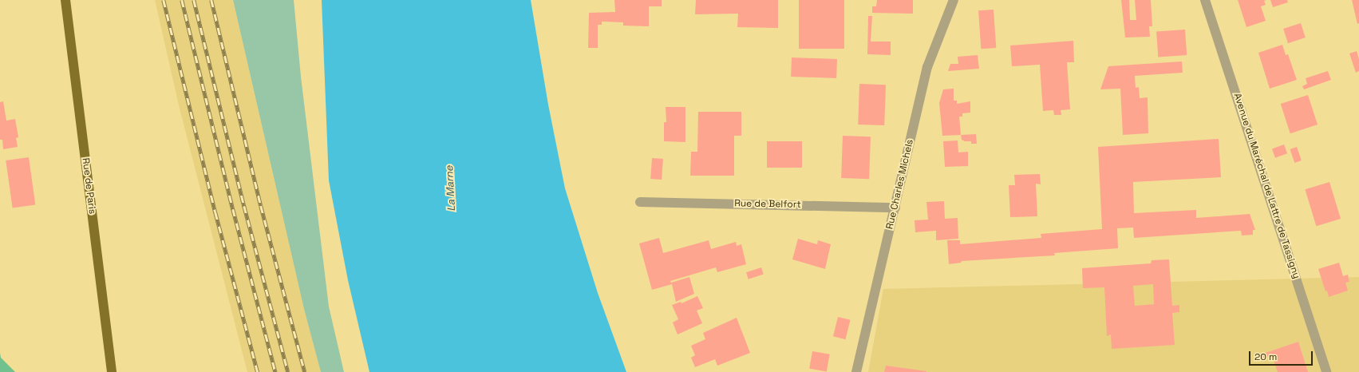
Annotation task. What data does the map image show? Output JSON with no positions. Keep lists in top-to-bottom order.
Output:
{
  "streets": {
    "main road": ["Rue de Paris"],
    "street": ["Rue Charles Michels", "Avenue du Maréchal de Lattre de Tassigny", "Rue de Belfort"]
  },
  "crossings": [
    ["Rue Charles Michels", "Rue de Belfort"]
  ],
  "water": ["La Marne"],
  "scale_bar": "20 m"
}
